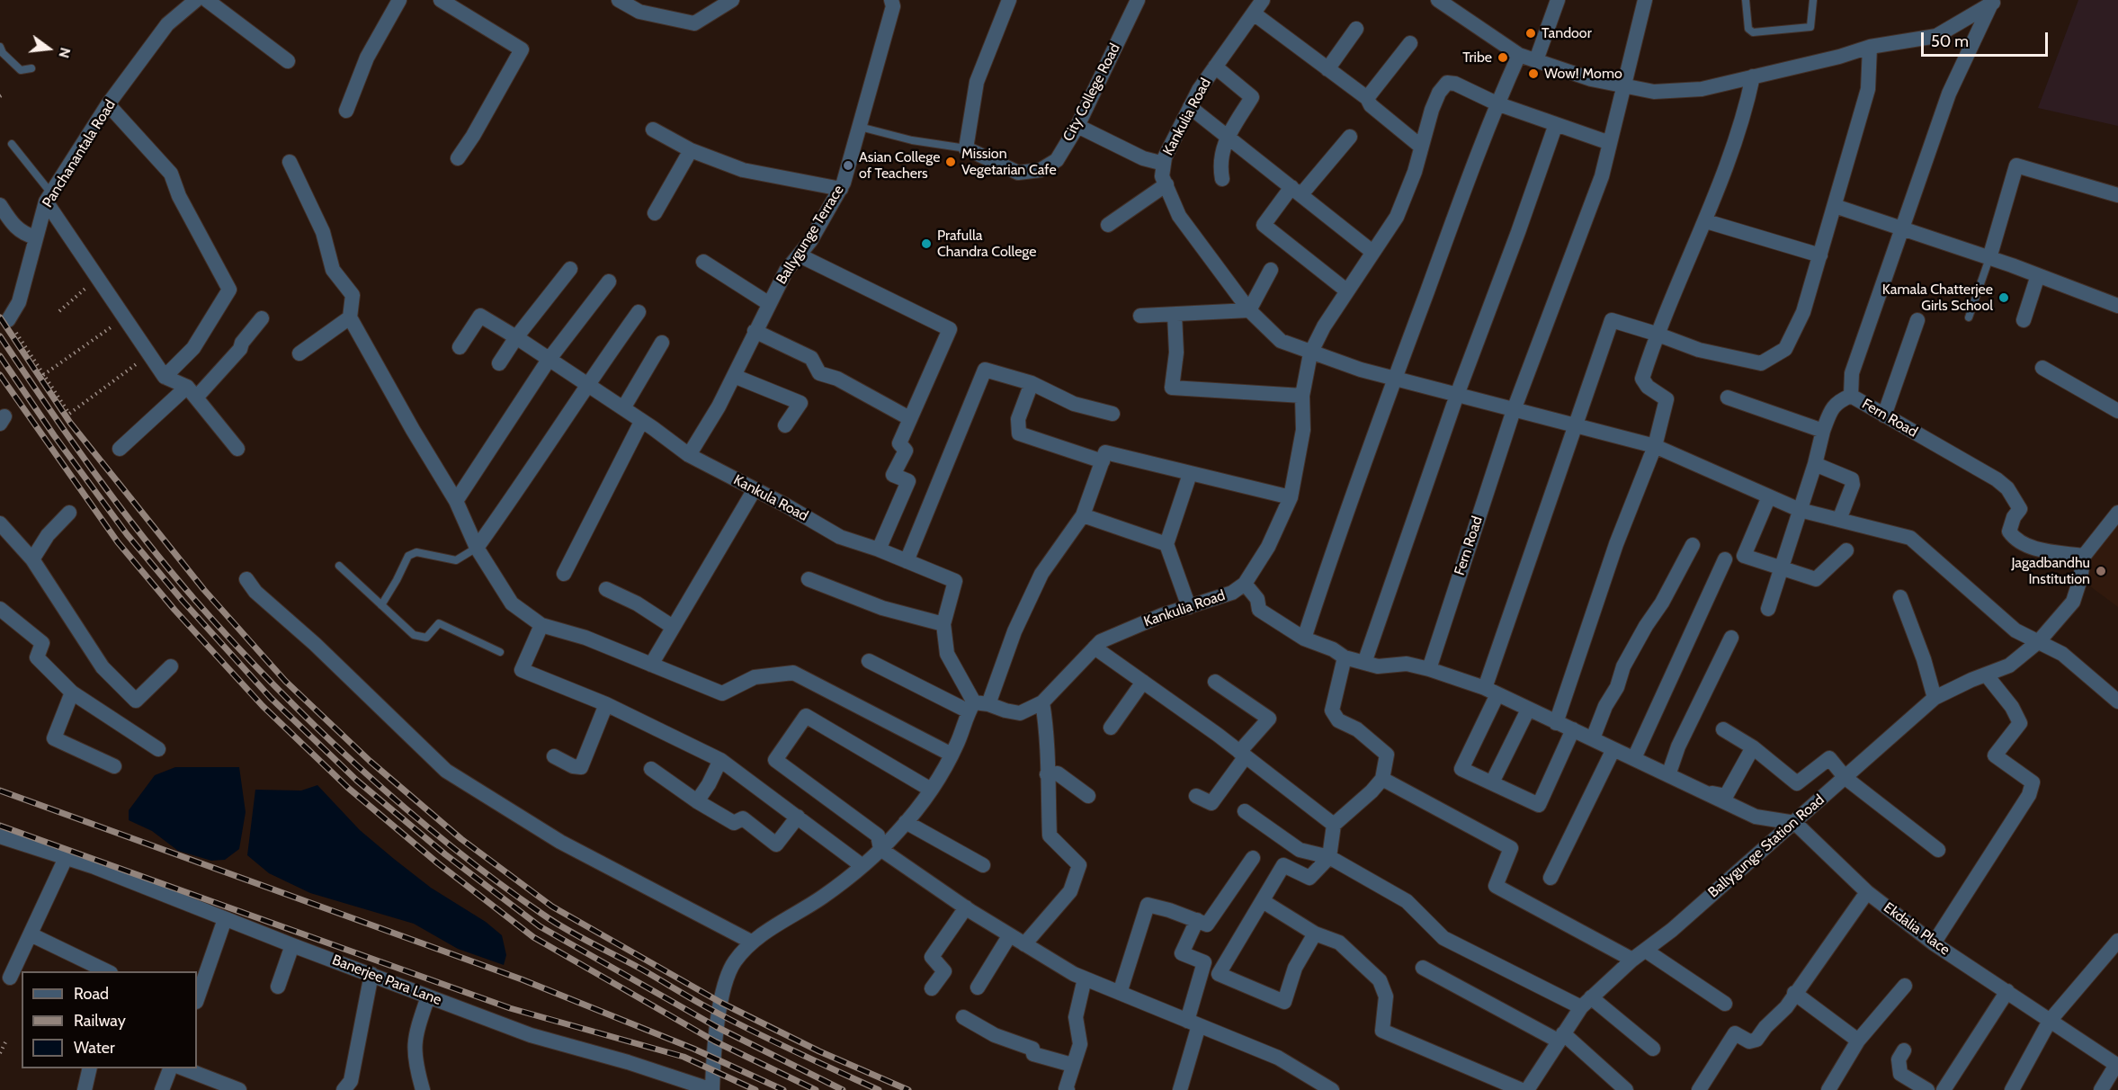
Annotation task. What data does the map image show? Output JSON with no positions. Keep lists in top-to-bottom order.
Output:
{
  "streets": {
    "street": [
      "City College Road",
      "Kankulia Road",
      "Panchanantala Road",
      "Ballygunge Terrace",
      "Fern Road",
      "Kankula Road",
      "Ballygunge Station Road",
      "Ekdalia Place",
      "Banerjee Para Lane"
    ]
  },
  "crossings": [
    ["Kankulia Road", "Kankula Road"],
    ["Ballygunge Terrace", "Kankula Road"],
    ["Fern Road", "Ballygunge Station Road"],
    ["Ballygunge Station Road", "Ekdalia Place"]
  ],
  "places": [
    "Tandoor",
    "Tribe",
    "Wow! Momo",
    "Mission Vegetarian Cafe",
    "Asian College of Teachers",
    "Prafulla Chandra College",
    "Kamala Chatterjee Girls School",
    "Jagadbandhu Institution"
  ],
  "legend": ["Road", "Railway", "Water"],
  "scale_bar": "50 m",
  "north": "right"
}
